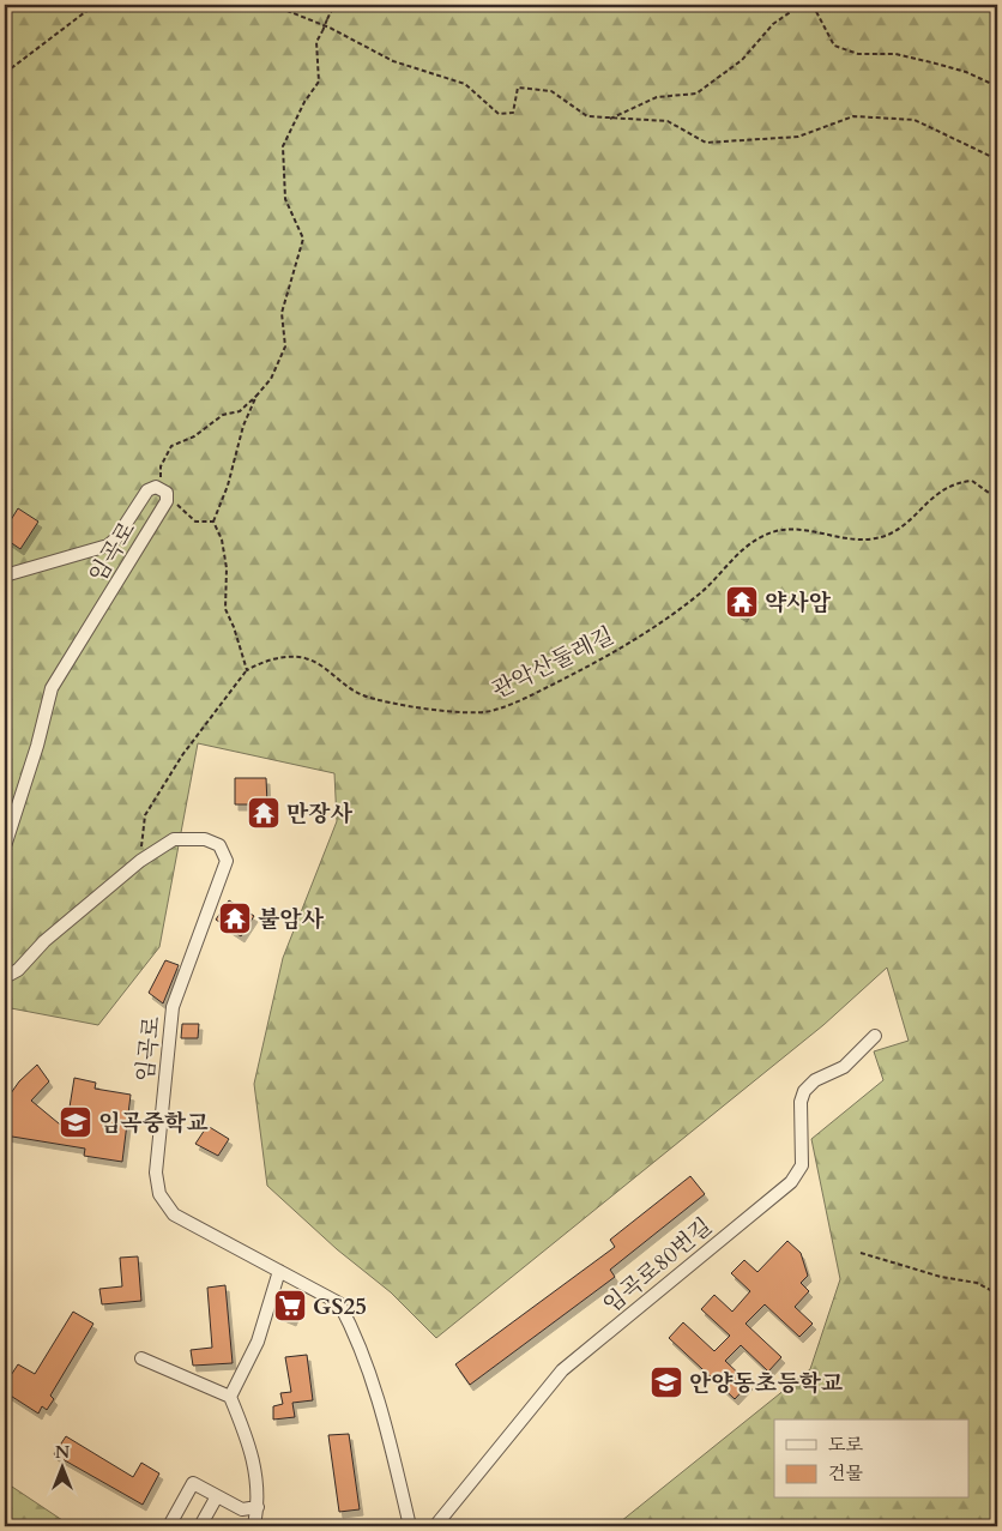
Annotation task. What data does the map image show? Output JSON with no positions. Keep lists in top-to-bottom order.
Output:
{
  "streets": {
    "street": ["임곡로", "임곡로80번길"],
    "path": ["관악산둘레길"]
  },
  "places": {
    "temple": ["약사암", "만장사", "불암사"],
    "school or university": ["임곡중학교", "안양동초등학교"],
    "supermarket": ["GS25"]
  },
  "legend": ["도로", "건물"],
  "north": "top"
}
